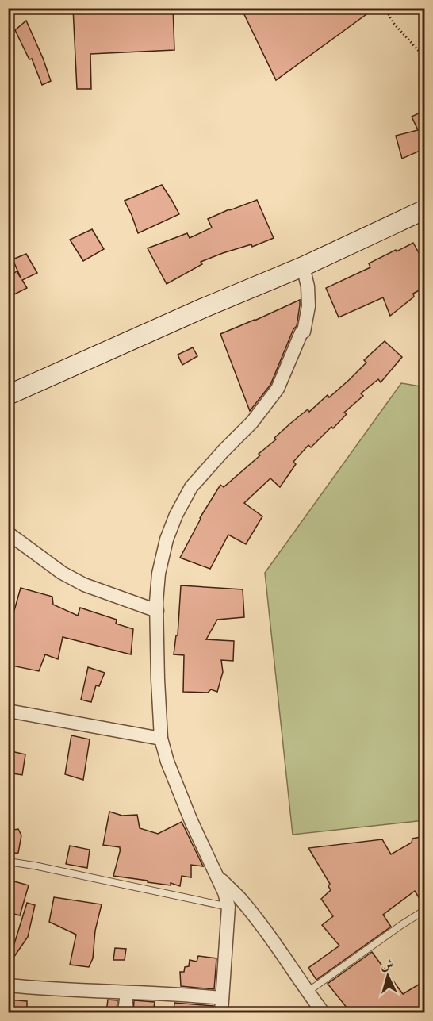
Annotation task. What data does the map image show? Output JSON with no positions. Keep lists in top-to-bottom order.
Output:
{
  "north": "top"
}
